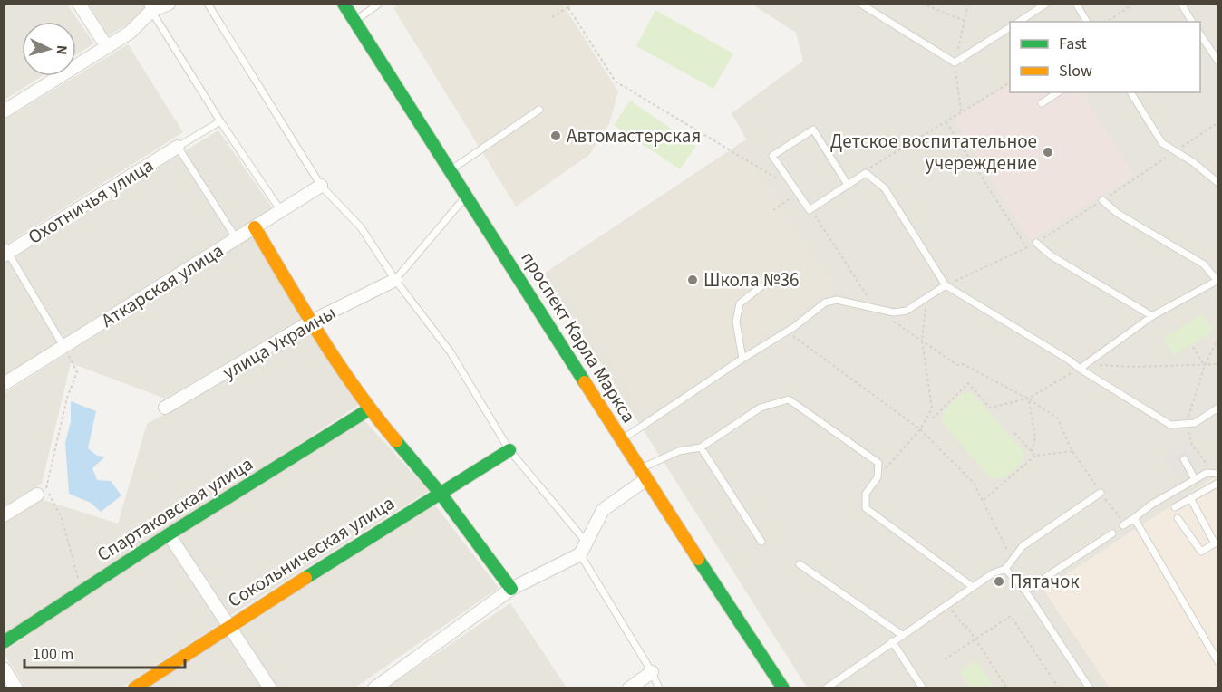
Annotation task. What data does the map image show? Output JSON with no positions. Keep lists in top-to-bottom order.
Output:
{
  "streets": {
    "street": [
      "Охотничья улица",
      "Аткарская улица",
      "проспект Карла Маркса",
      "улица Украины",
      "Спартаковская улица",
      "Сокольническая улица"
    ]
  },
  "places": [
    "Автомастерская",
    "Детское воспитательное учереждение",
    "Школа №36",
    "Пятачок"
  ],
  "legend": ["Fast", "Slow"],
  "scale_bar": "100 m",
  "north": "right"
}
